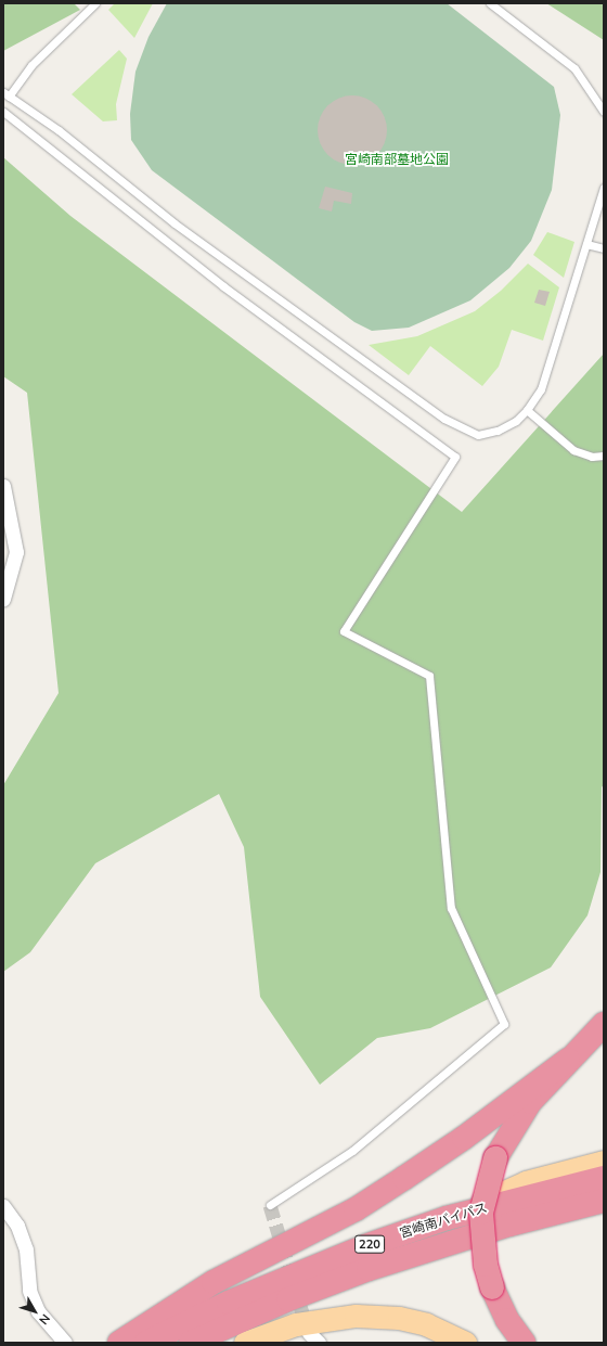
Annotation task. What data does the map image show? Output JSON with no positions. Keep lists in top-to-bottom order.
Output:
{
  "streets": {
    "highway": ["宮崎南バイパス", "220"]
  },
  "parks": ["宮崎南部墓地公園"],
  "north": "bottom right"
}
